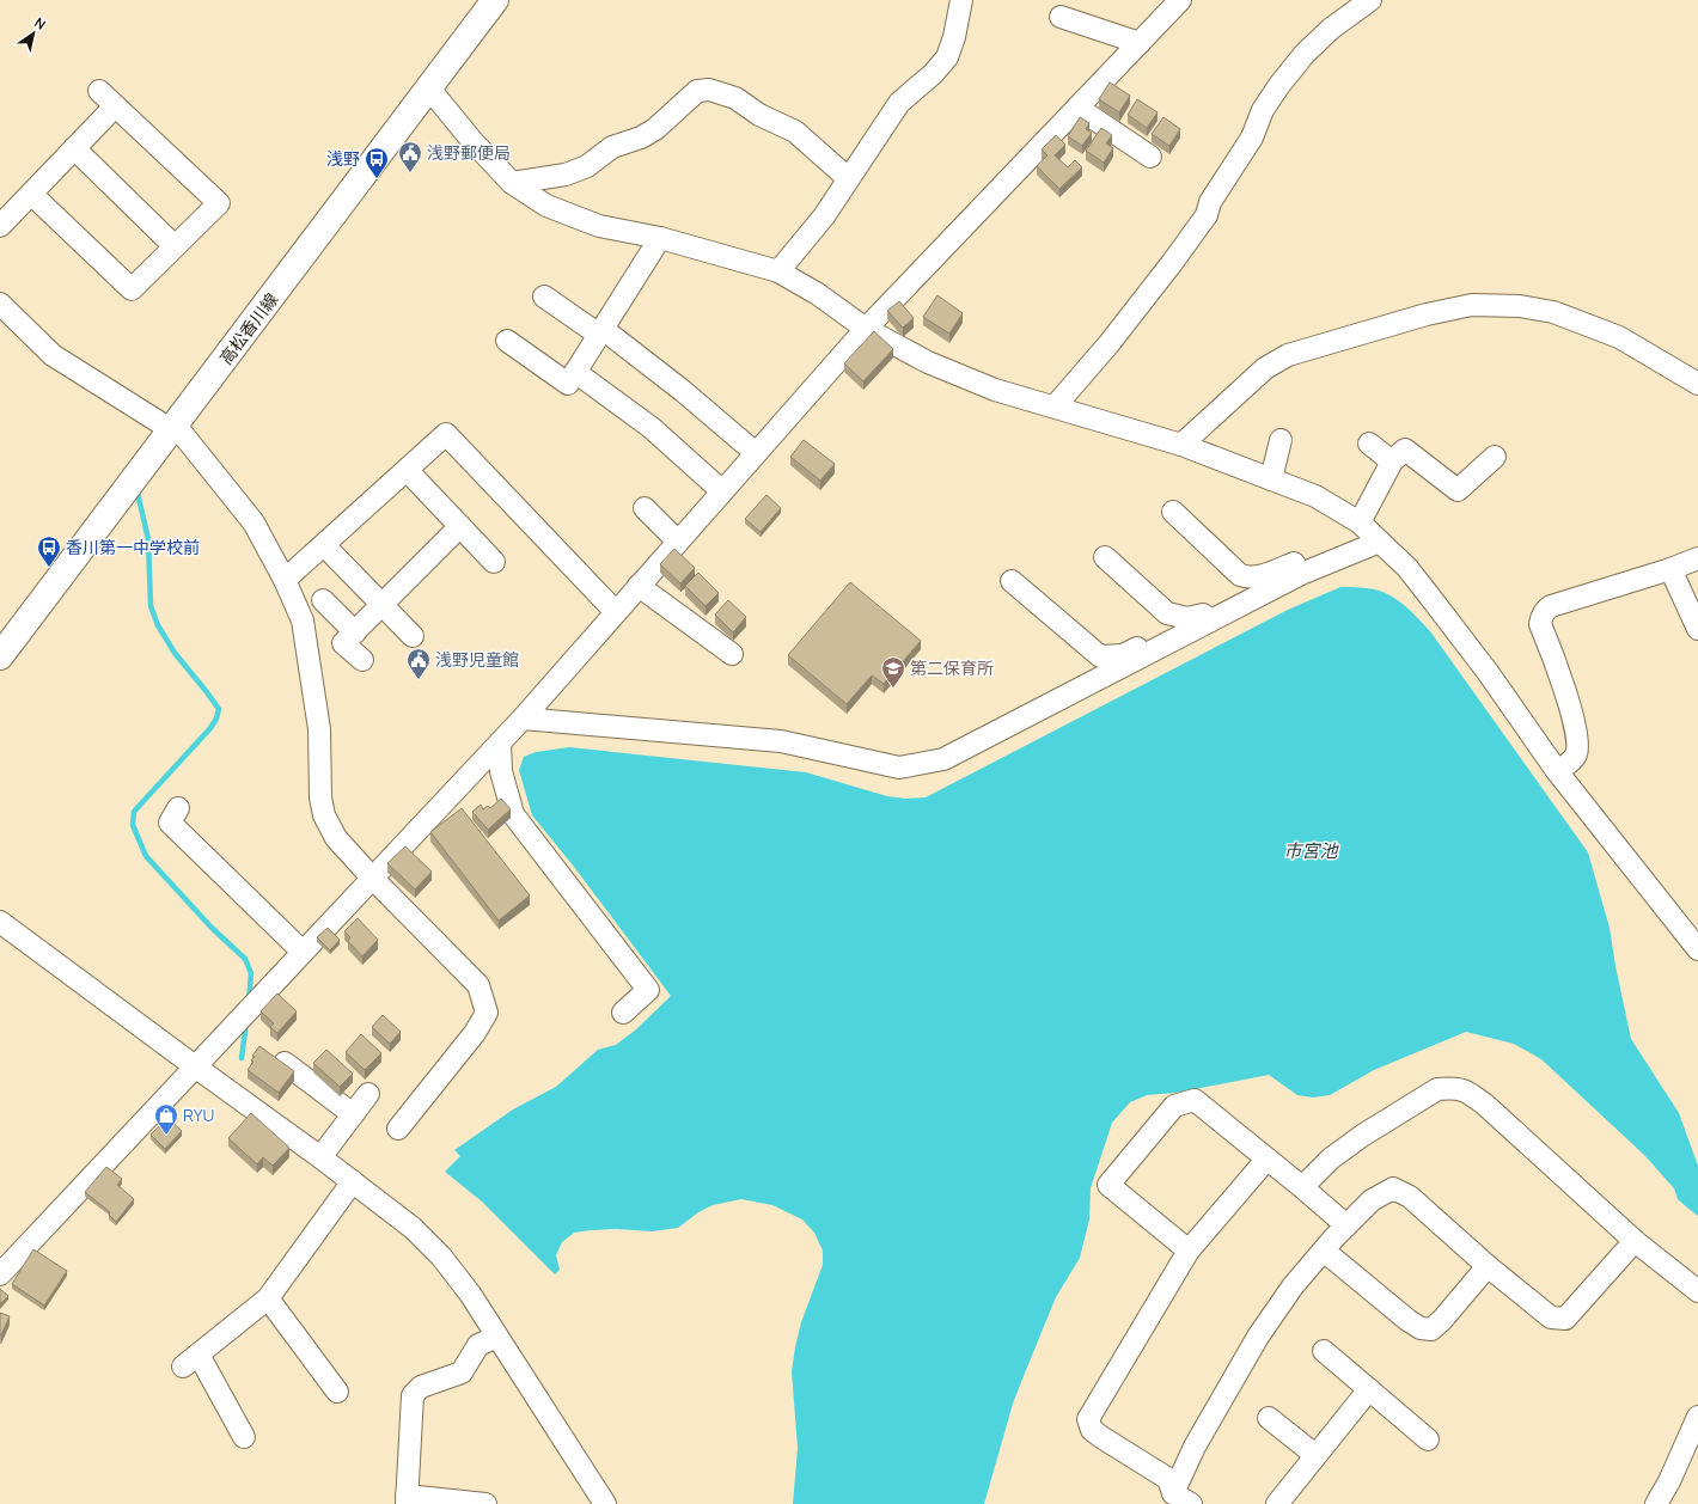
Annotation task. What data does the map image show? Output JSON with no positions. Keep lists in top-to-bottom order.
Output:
{
  "streets": {
    "main road": ["高松香川線"]
  },
  "water": ["市宮池"],
  "places": {
    "public building": ["浅野郵便局", "浅野児童館"],
    "bus stop": ["浅野", "香川第一中学校前"],
    "school or university": ["第二保育所"],
    "shop": ["RYU"]
  },
  "north": "top right"
}
